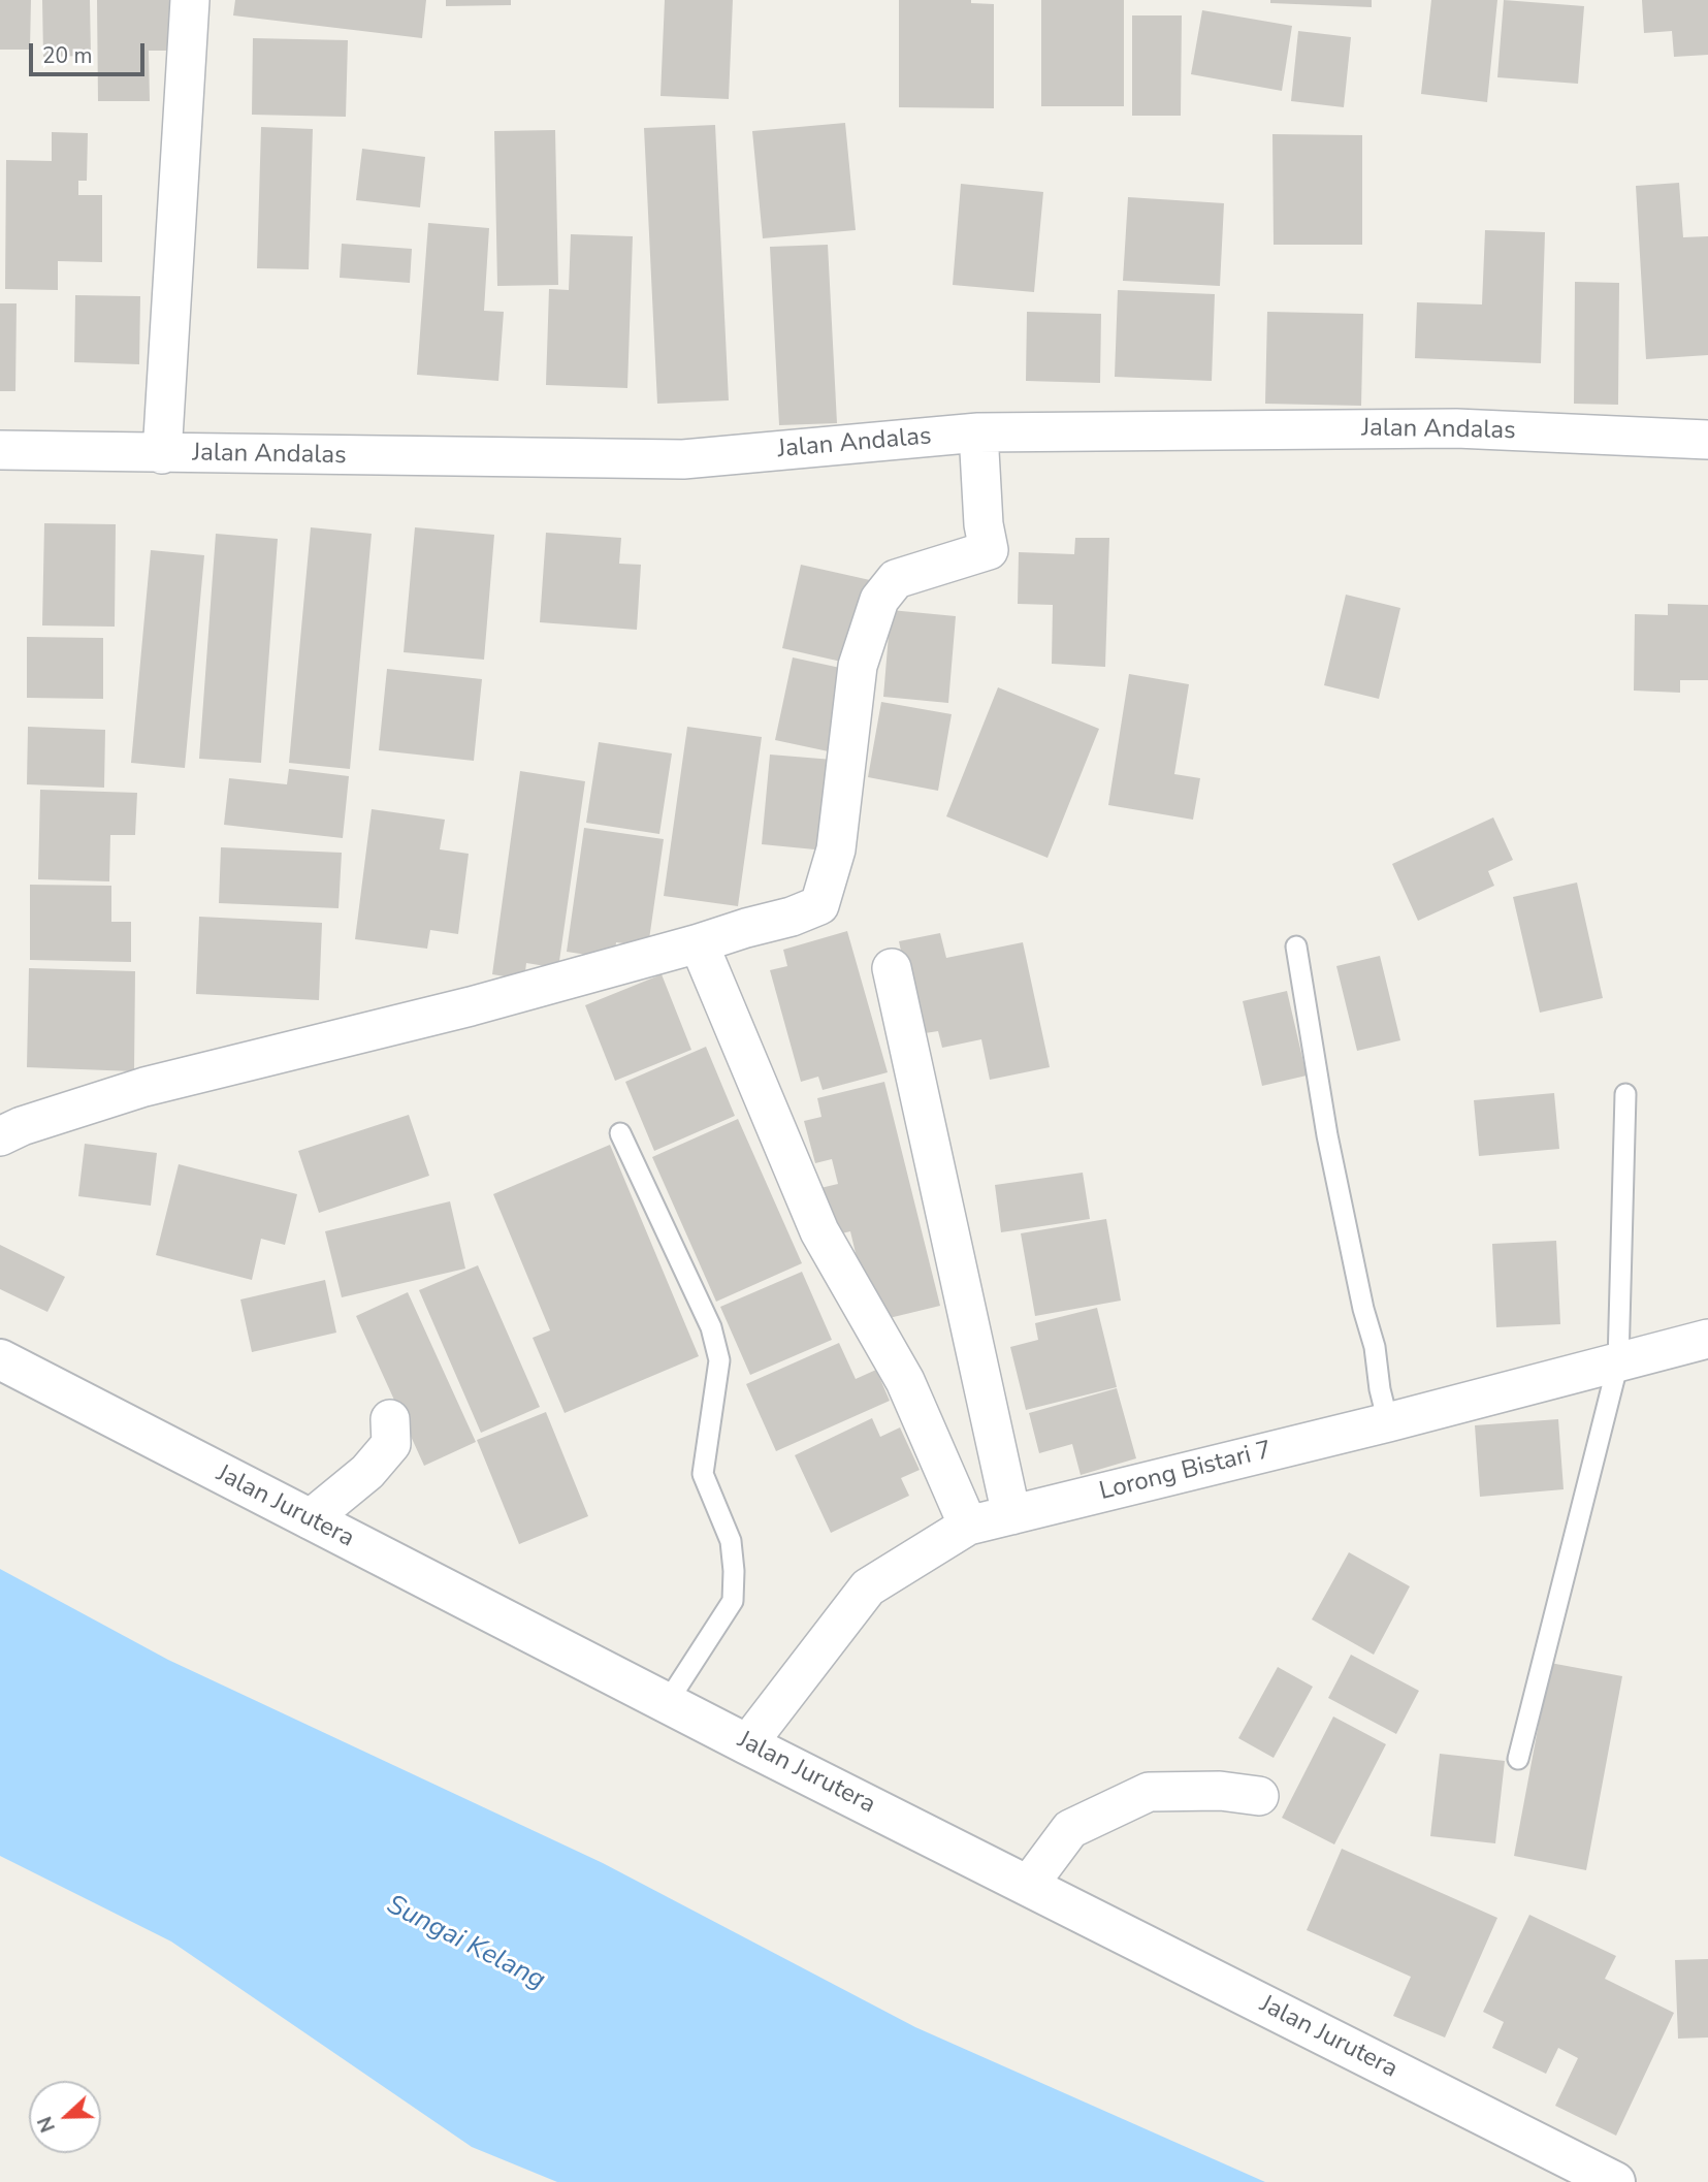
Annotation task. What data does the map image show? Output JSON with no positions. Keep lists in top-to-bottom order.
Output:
{
  "streets": {
    "street": ["Jalan Andalas", "Lorong Bistari 7", "Jalan Jurutera"]
  },
  "crossings": [
    ["Lorong Bistari 7", "Jalan Jurutera"]
  ],
  "water": ["Sungai Kelang"],
  "scale_bar": "20 m",
  "north": "left"
}
